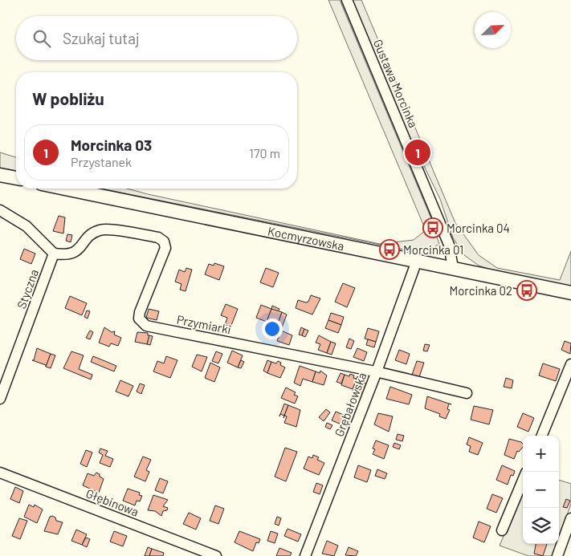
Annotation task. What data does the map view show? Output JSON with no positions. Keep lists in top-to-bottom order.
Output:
{
  "streets": {
    "main road": ["Kocmyrzowska"],
    "street": [
      "Gustawa Morcinka",
      "Styczna",
      "Przymiarki",
      "Grębałowska",
      "Głębinowa"
    ]
  },
  "crossings": [
    ["Gustawa Morcinka", "Kocmyrzowska"],
    ["Kocmyrzowska", "Grębałowska"],
    ["Styczna", "Przymiarki"],
    ["Przymiarki", "Grębałowska"]
  ],
  "places": {
    "bus stop": ["Morcinka 04", "Morcinka 01", "Morcinka 02"]
  },
  "north": "top right",
  "page": {
    "search": "Szukaj tutaj",
    "heading": "W pobliżu",
    "list": [
      {
        "mark": "1",
        "name": "Morcinka 03",
        "note": "Przystanek",
        "value": "170 m"
      }
    ],
    "pins": "1",
    "map_buttons": ["+", "−"]
  }
}
